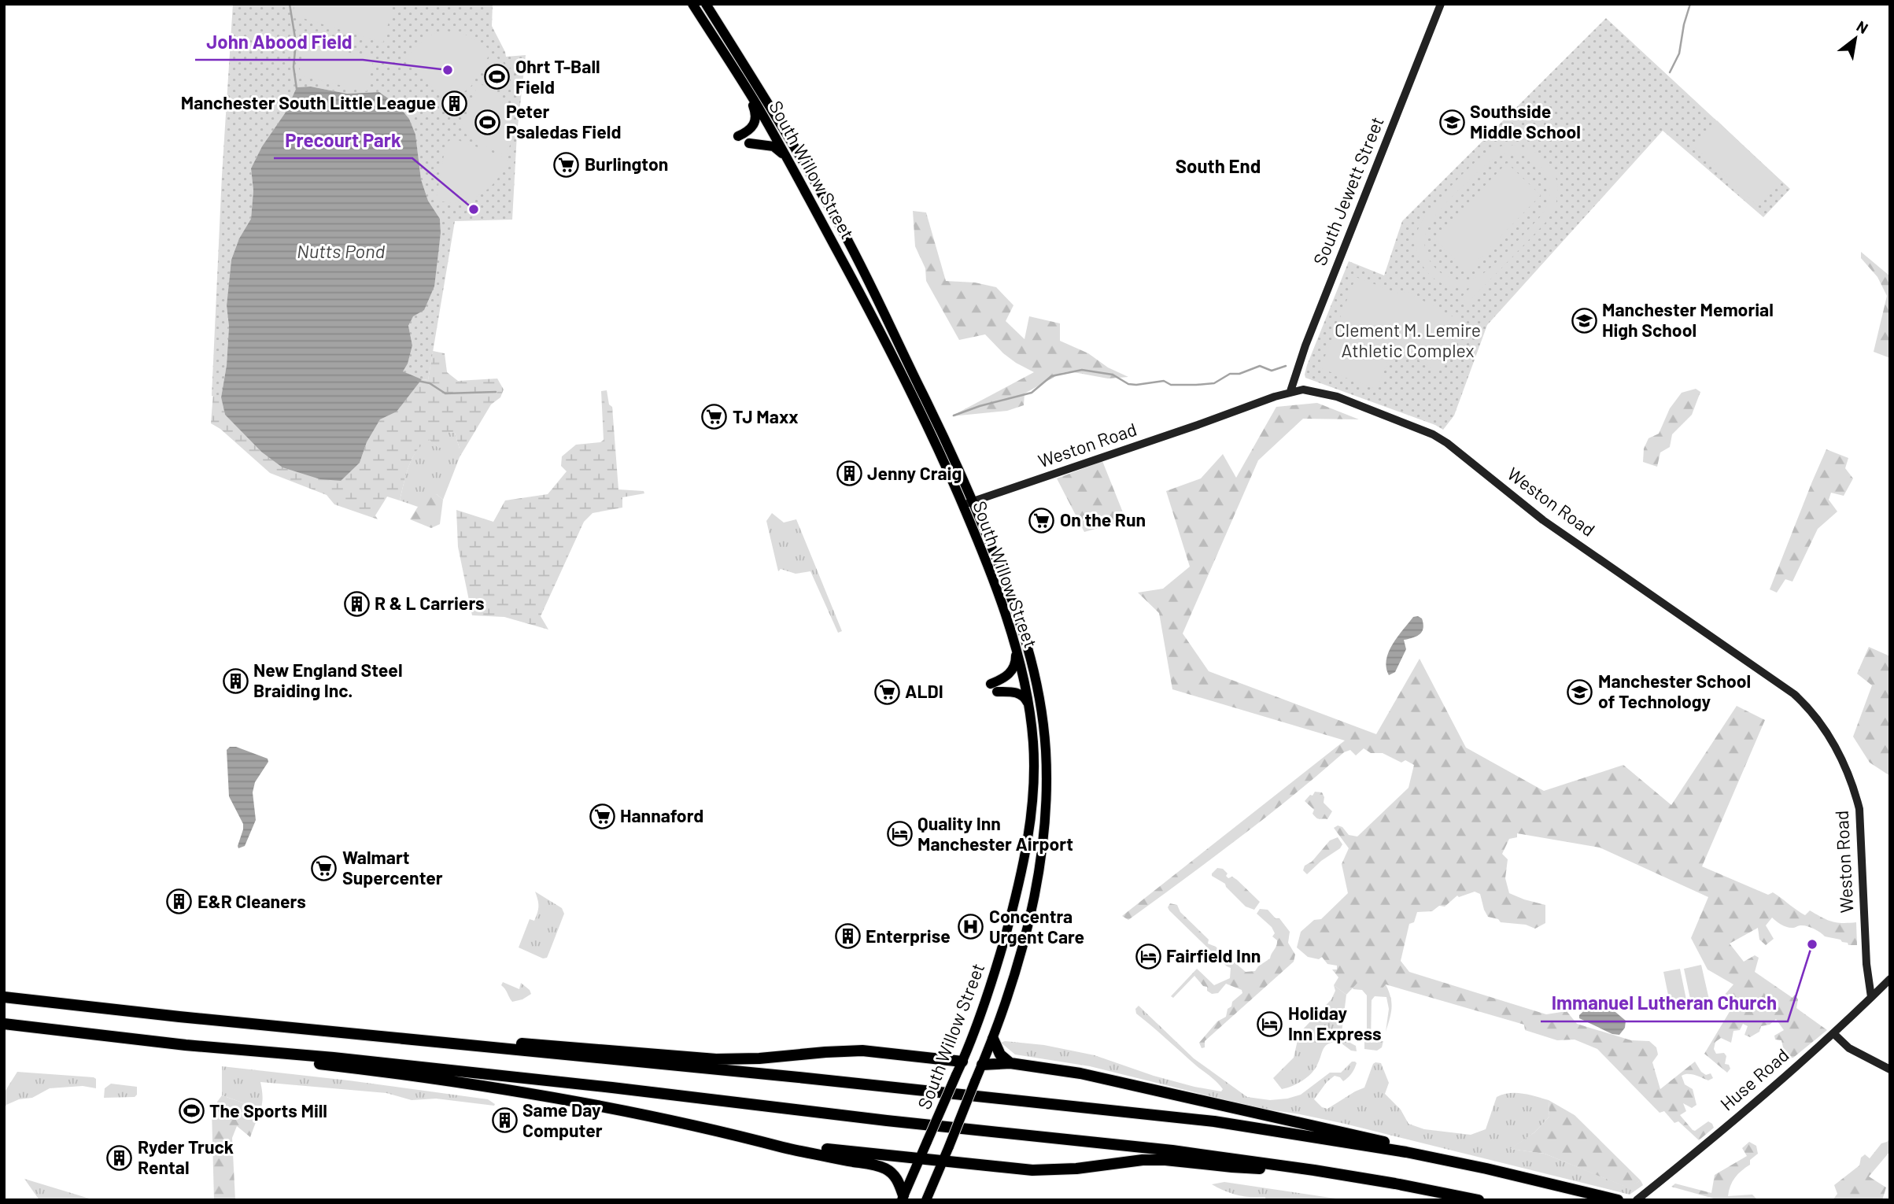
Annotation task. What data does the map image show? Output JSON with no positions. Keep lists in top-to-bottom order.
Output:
{
  "streets": {
    "main road": ["South Willow Street"],
    "street": ["South Jewett Street", "Weston Road", "Huse Road"]
  },
  "crossings": [
    ["South Willow Street", "Weston Road"],
    ["South Jewett Street", "Weston Road"],
    ["Weston Road", "Huse Road"]
  ],
  "districts": ["South End"],
  "water": ["Nutts Pond"],
  "parks": ["Clement M. Lemire Athletic Complex"],
  "places": {
    "other": ["John Abood Field", "Precourt Park", "Immanuel Lutheran Church"],
    "sports": ["Ohrt T-Ball Field", "Peter Psaledas Field", "The Sports Mill"],
    "building": [
      "Manchester South Little League",
      "Jenny Craig",
      "R & L Carriers",
      "New England Steel Braiding Inc.",
      "E&R Cleaners",
      "Enterprise",
      "Same Day Computer",
      "Ryder Truck Rental"
    ],
    "school or university": ["Southside Middle School", "Manchester Memorial High School", "Manchester School of Technology"],
    "supermarket": [
      "Burlington",
      "TJ Maxx",
      "On the Run",
      "ALDI",
      "Hannaford",
      "Walmart Supercenter"
    ],
    "hotel": ["Quality Inn Manchester Airport", "Fairfield Inn", "Holiday Inn Express"],
    "hospital": ["Concentra Urgent Care"]
  },
  "north": "top right"
}
